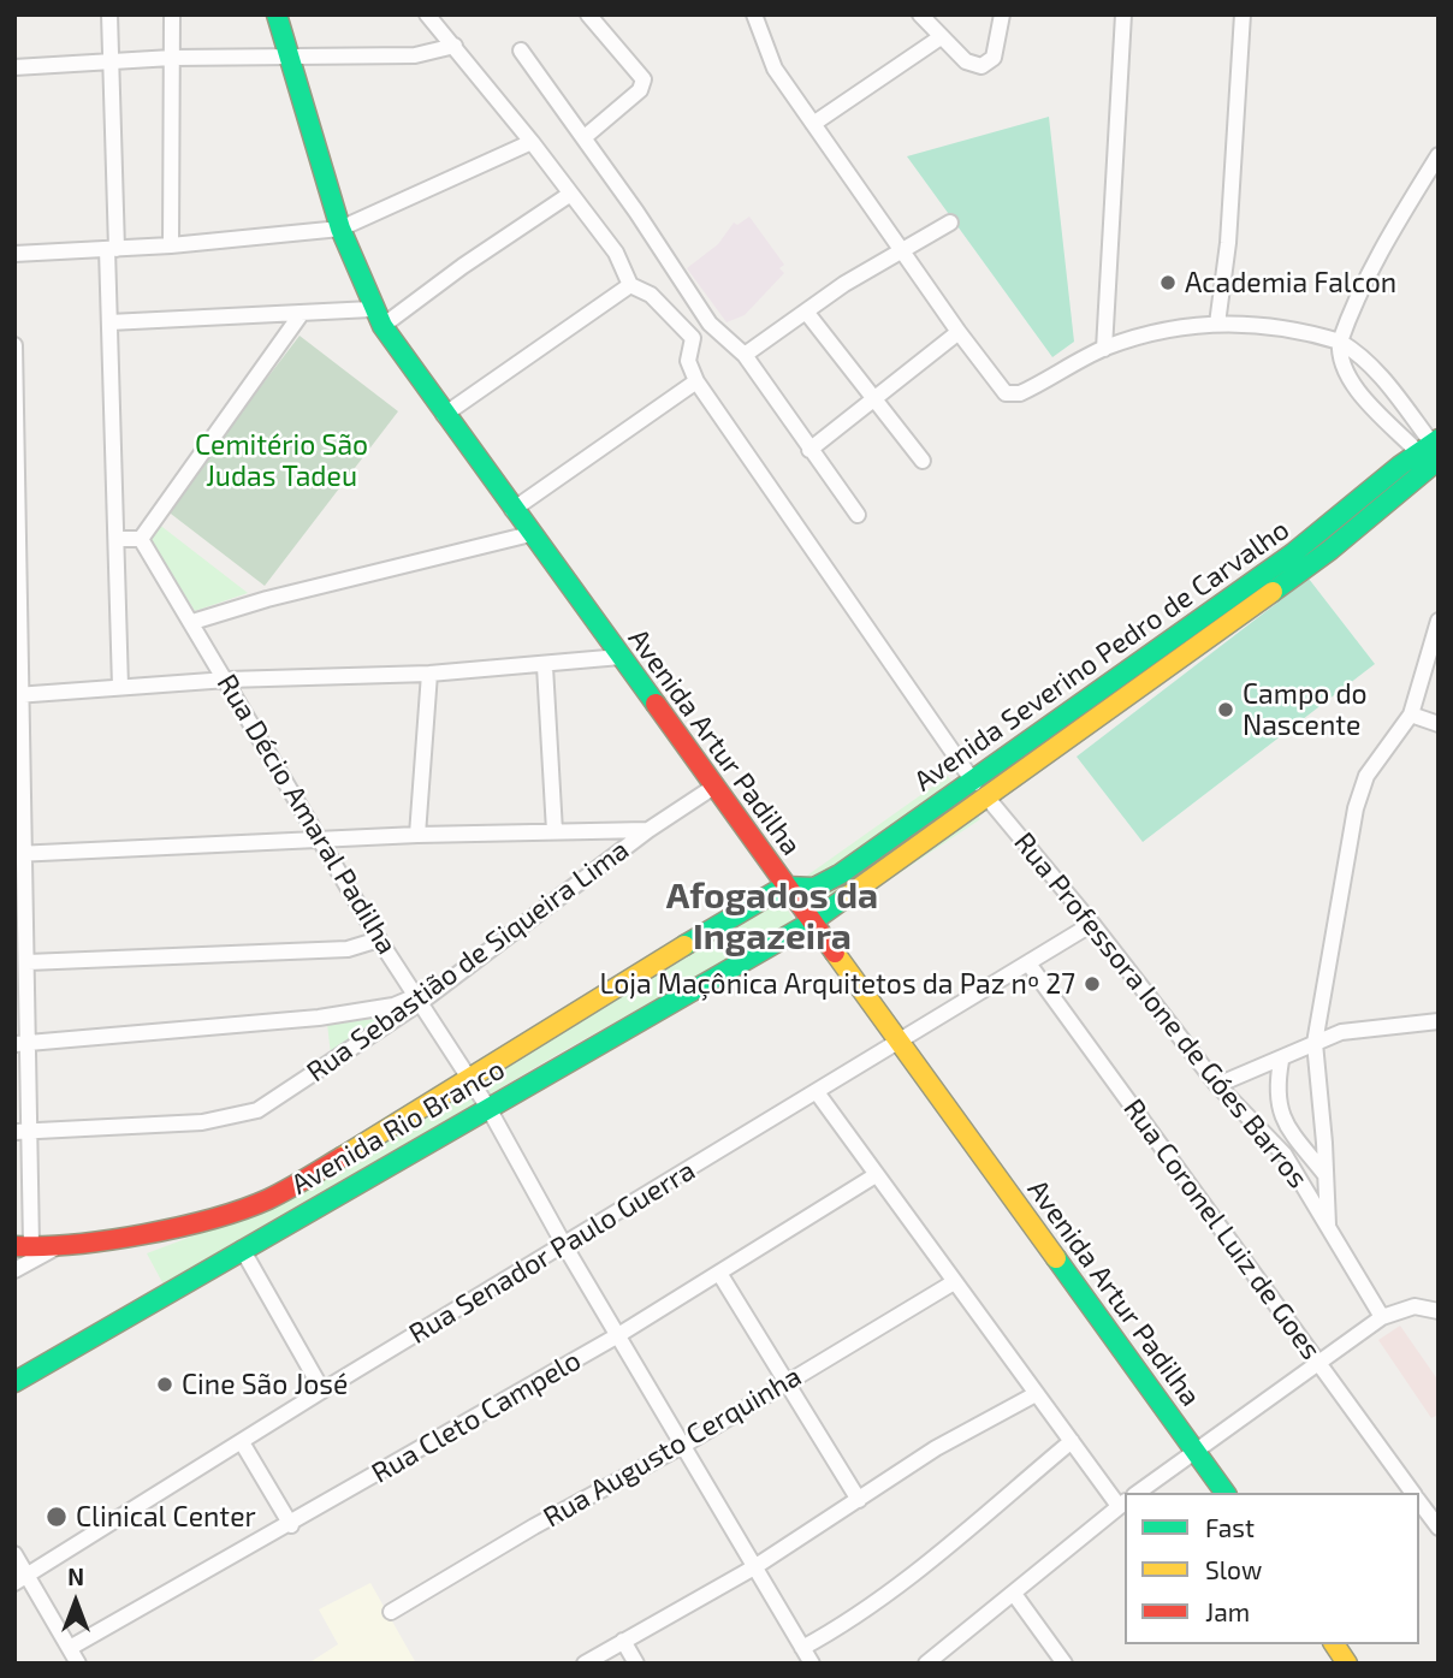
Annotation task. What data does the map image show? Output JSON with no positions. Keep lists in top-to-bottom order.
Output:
{
  "streets": {
    "main road": ["Avenida Severino Pedro de Carvalho", "Avenida Artur Padilha", "Avenida Rio Branco"],
    "street": [
      "Rua Décio Amaral Padilha",
      "Rua Sebastião de Siqueira Lima",
      "Rua Professora Ione de Góes Barros",
      "Rua Coronel Luiz de Goes",
      "Rua Senador Paulo Guerra",
      "Rua Cleto Campelo",
      "Rua Augusto Cerquinha"
    ]
  },
  "crossings": [
    ["Avenida Severino Pedro de Carvalho", "Avenida Artur Padilha"],
    ["Avenida Severino Pedro de Carvalho", "Rua Professora Ione de Góes Barros"],
    ["Avenida Severino Pedro de Carvalho", "Avenida Rio Branco"],
    ["Avenida Artur Padilha", "Rua Sebastião de Siqueira Lima"],
    ["Avenida Artur Padilha", "Avenida Rio Branco"],
    ["Avenida Artur Padilha", "Rua Senador Paulo Guerra"],
    ["Rua Décio Amaral Padilha", "Rua Sebastião de Siqueira Lima"],
    ["Rua Décio Amaral Padilha", "Avenida Rio Branco"],
    ["Rua Décio Amaral Padilha", "Rua Senador Paulo Guerra"],
    ["Rua Décio Amaral Padilha", "Rua Cleto Campelo"],
    ["Rua Décio Amaral Padilha", "Rua Augusto Cerquinha"],
    ["Rua Professora Ione de Góes Barros", "Rua Senador Paulo Guerra"],
    ["Rua Coronel Luiz de Goes", "Rua Senador Paulo Guerra"]
  ],
  "districts": ["Afogados da Ingazeira"],
  "parks": ["Cemitério São Judas Tadeu"],
  "places": [
    "Academia Falcon",
    "Campo do Nascente",
    "Loja Maçônica Arquitetos da Paz nº 27",
    "Cine São José",
    "Clinical Center"
  ],
  "legend": ["Fast", "Slow", "Jam"],
  "north": "top"
}
